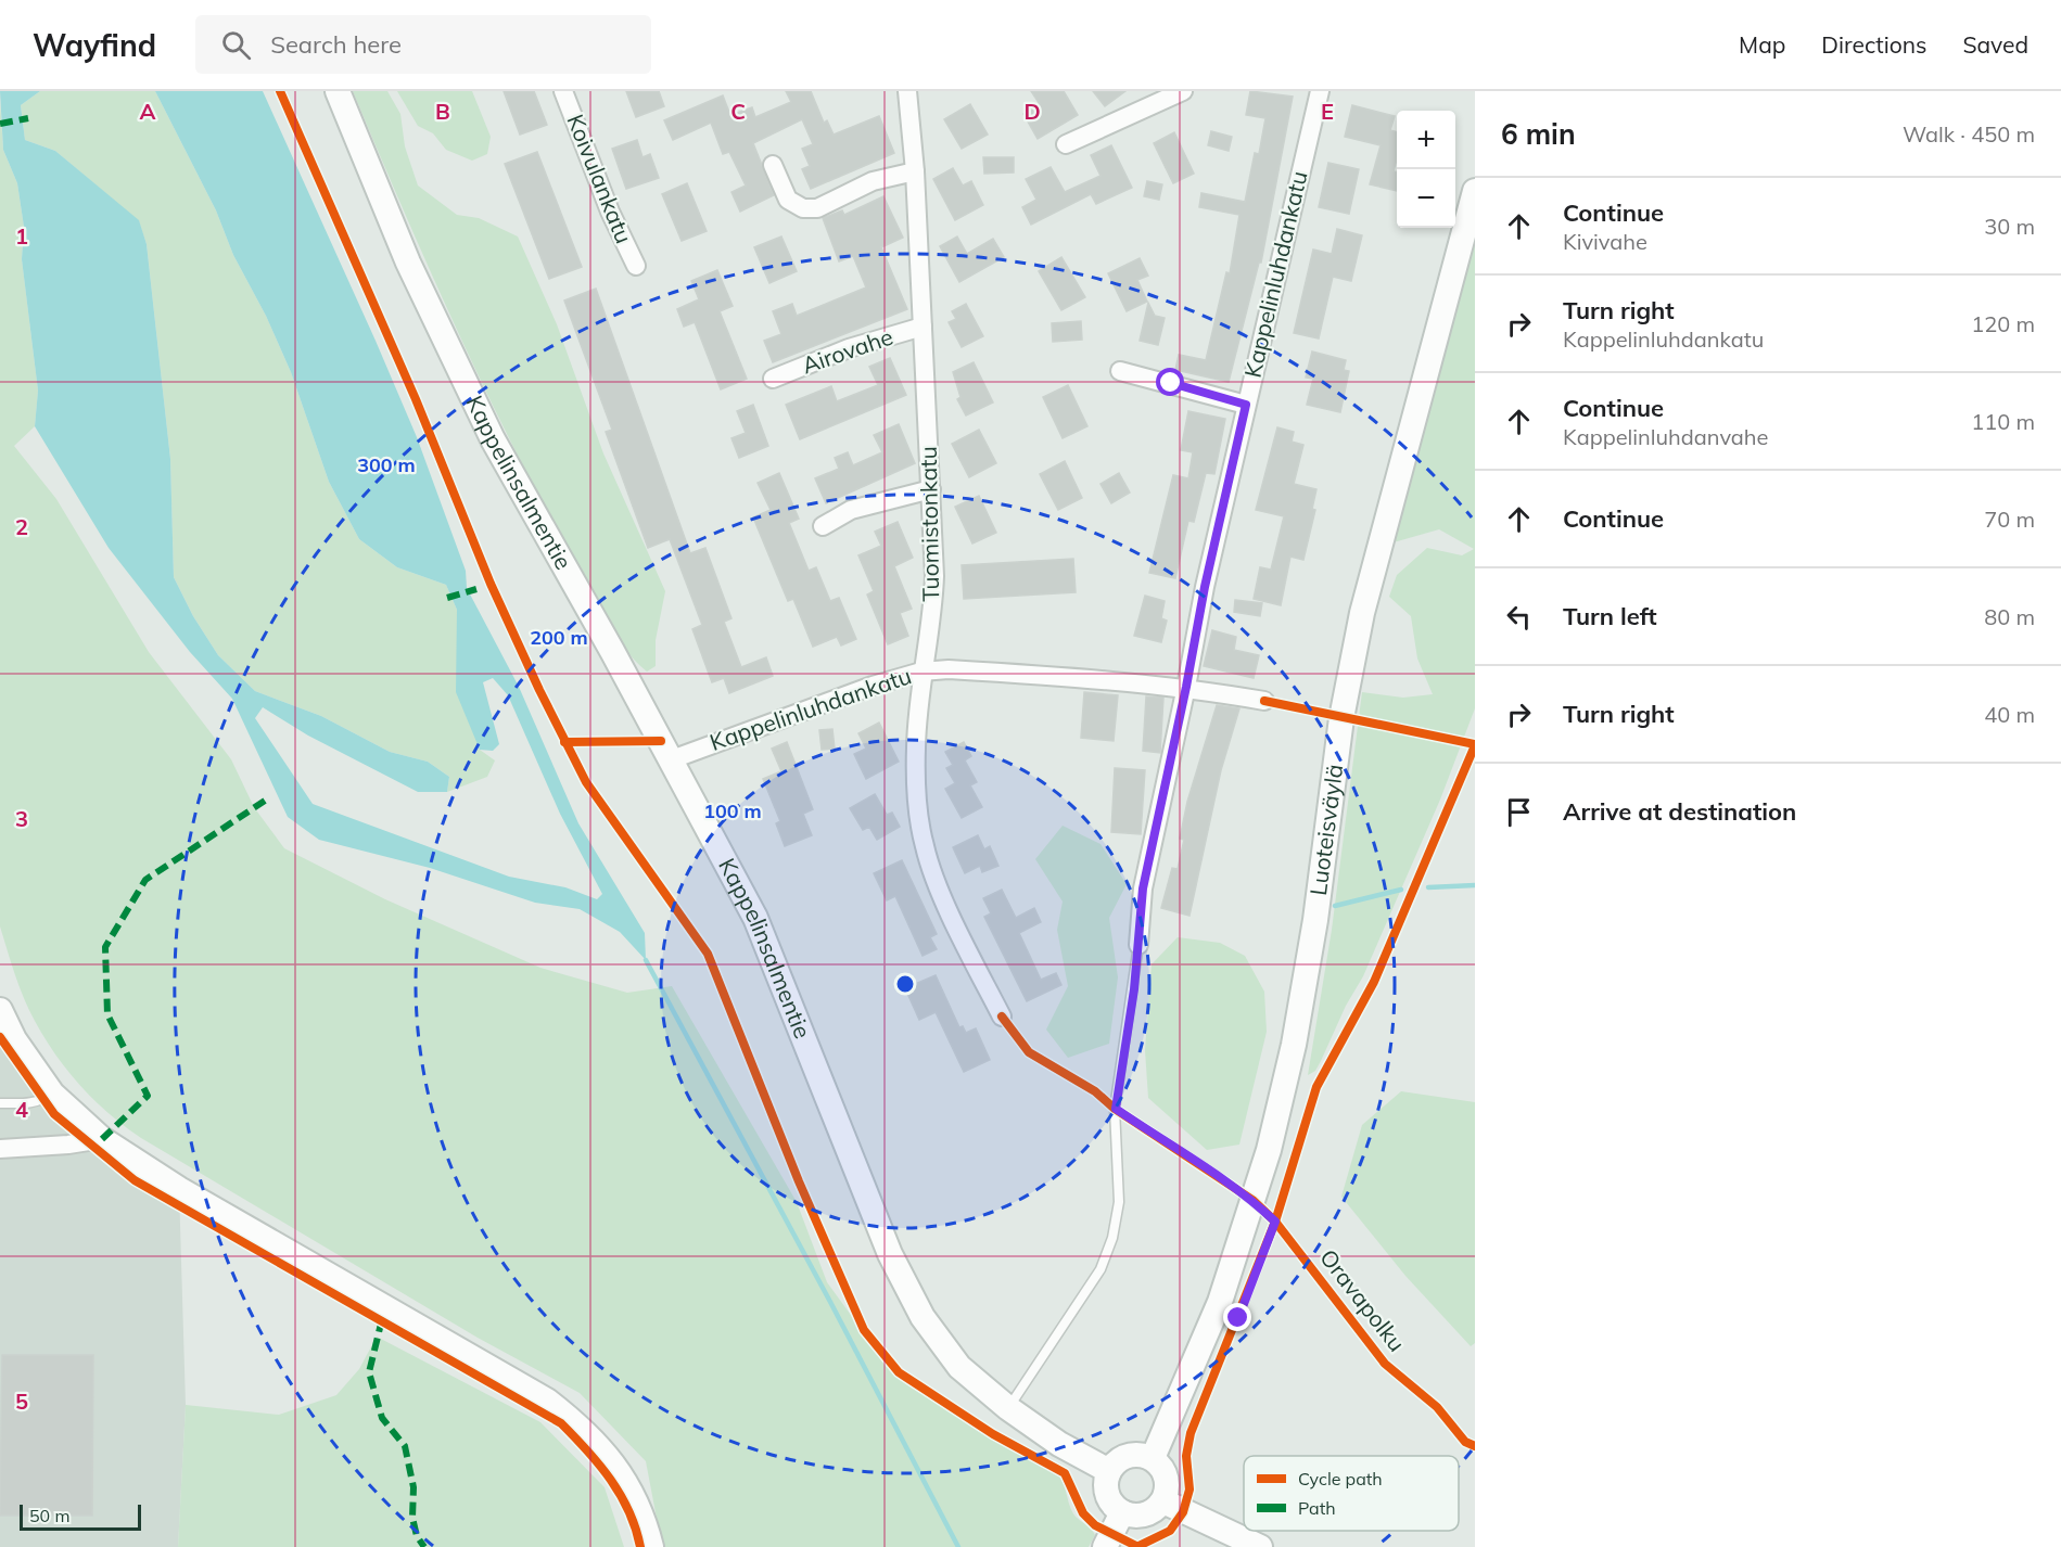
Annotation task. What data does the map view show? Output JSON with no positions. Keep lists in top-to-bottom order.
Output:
{
  "streets": {
    "main road": ["Kappelinsalmentie", "Luoteisväylä"],
    "street": [
      "Koivulankatu",
      "Kappelinluhdankatu",
      "Airovahe",
      "Tuomistonkatu"
    ],
    "cycle path": ["Oravapolku"]
  },
  "crossings": [
    ["Kappelinluhdankatu", "Kappelinsalmentie"],
    ["Kappelinluhdankatu", "Tuomistonkatu"],
    ["Airovahe", "Tuomistonkatu"],
    ["Kappelinsalmentie", "Luoteisväylä"]
  ],
  "legend": ["Cycle path", "Path"],
  "scale_bar": "50 m",
  "page": {
    "header": "Wayfind",
    "search": "Search here",
    "nav": ["Map", "Directions", "Saved"],
    "heading": ["6 min", "Walk · 450 m"],
    "map_buttons": ["+", "−"],
    "list": [
      ["Continue", "Kivivahe", "30 m"],
      ["Turn right", "Kappelinluhdankatu", "120 m"],
      ["Continue", "Kappelinluhdanvahe", "110 m"],
      ["Continue", "70 m"],
      ["Turn left", "80 m"],
      ["Turn right", "40 m"],
      "Arrive at destination"
    ],
    "scale": "50 m"
  },
  "grid": {
    "columns": [
      "A",
      "B",
      "C",
      "D",
      "E"
    ],
    "rows": [
      "1",
      "2",
      "3",
      "4",
      "5"
    ]
  },
  "rings": ["300 m", "200 m", "100 m"]
}
